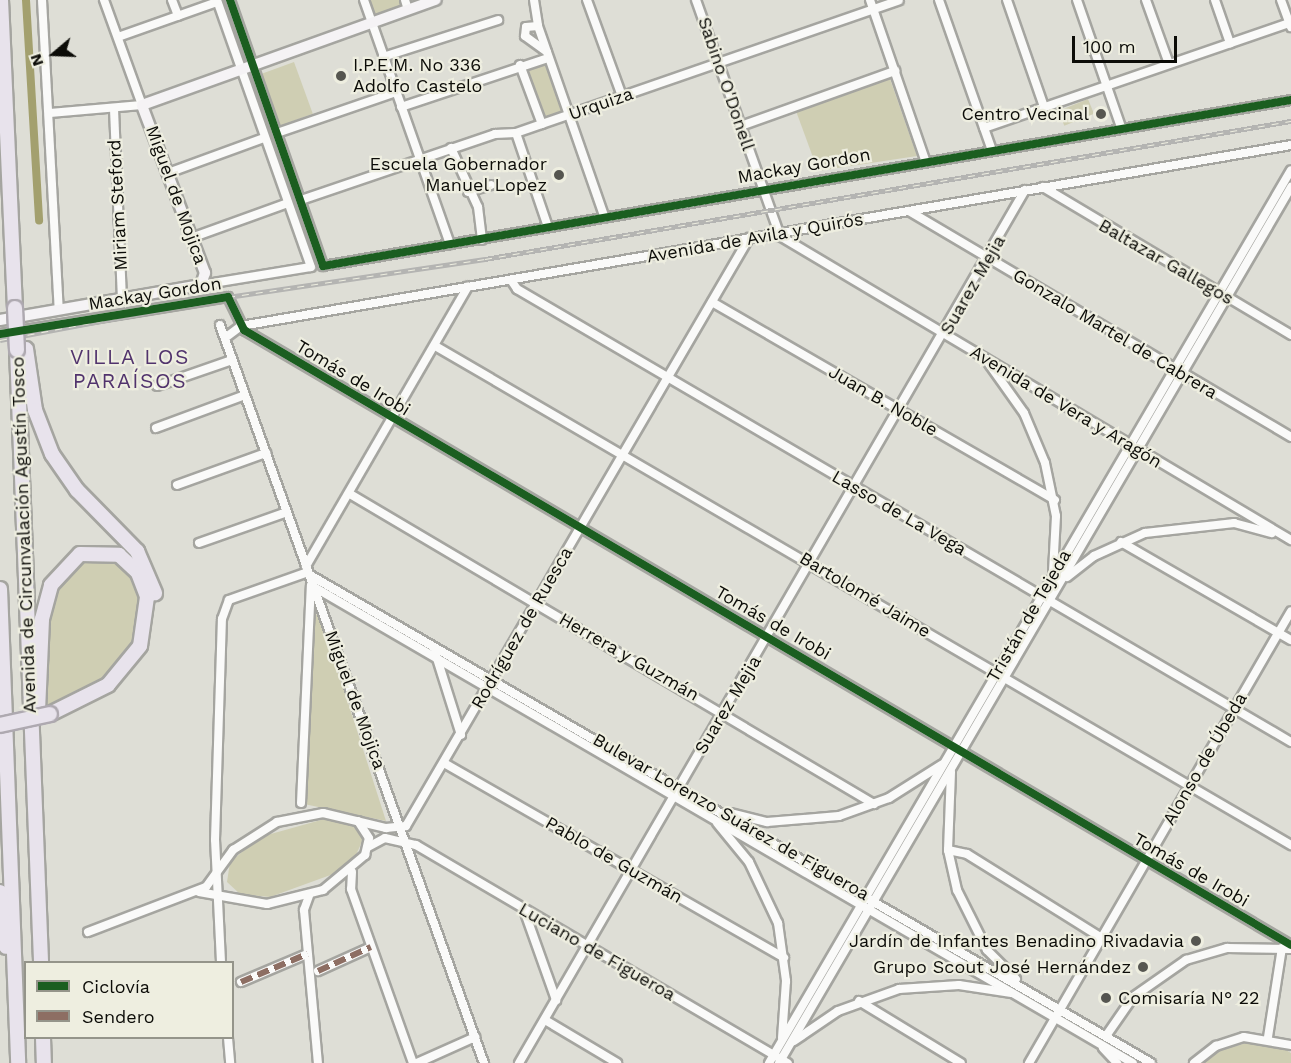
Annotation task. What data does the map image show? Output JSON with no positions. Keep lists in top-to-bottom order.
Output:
{
  "streets": {
    "highway": ["Avenida de Circunvalación Agustín Tosco"],
    "main road": ["Mackay Gordon", "Miguel de Mojica"],
    "street": [
      "Sabino O'Donell",
      "Urquiza",
      "Miriam Steford",
      "Avenida de Avila y Quirós",
      "Baltazar Gallegos",
      "Suarez Mejia",
      "Gonzalo Martel de Cabrera",
      "Tomás de Irobi",
      "Juan B. Noble",
      "Avenida de Vera y Aragón",
      "Lasso de La Vega",
      "Bartolomé Jaime",
      "Tristán de Tejeda",
      "Rodríguez de Ruesca",
      "Herrera y Guzmán",
      "Alonso de Úbeda",
      "Bulevar Lorenzo Suárez de Figueroa",
      "Pablo de Guzmán",
      "Luciano de Figueroa"
    ]
  },
  "crossings": [
    ["Sabino O'Donell", "Urquiza"],
    ["Sabino O'Donell", "Mackay Gordon"],
    ["Sabino O'Donell", "Avenida de Avila y Quirós"],
    ["Sabino O'Donell", "Avenida de Vera y Aragón"],
    ["Urquiza", "Mackay Gordon"],
    ["Mackay Gordon", "Miguel de Mojica"],
    ["Mackay Gordon", "Miriam Steford"],
    ["Miguel de Mojica", "Avenida de Avila y Quirós"],
    ["Miguel de Mojica", "Rodríguez de Ruesca"],
    ["Miguel de Mojica", "Bulevar Lorenzo Suárez de Figueroa"],
    ["Miguel de Mojica", "Luciano de Figueroa"],
    ["Avenida de Avila y Quirós", "Baltazar Gallegos"],
    ["Avenida de Avila y Quirós", "Suarez Mejia"],
    ["Avenida de Avila y Quirós", "Gonzalo Martel de Cabrera"],
    ["Avenida de Avila y Quirós", "Tomás de Irobi"],
    ["Avenida de Avila y Quirós", "Avenida de Vera y Aragón"],
    ["Avenida de Avila y Quirós", "Lasso de La Vega"],
    ["Avenida de Avila y Quirós", "Rodríguez de Ruesca"],
    ["Baltazar Gallegos", "Tristán de Tejeda"],
    ["Suarez Mejia", "Gonzalo Martel de Cabrera"],
    ["Suarez Mejia", "Tomás de Irobi"],
    ["Suarez Mejia", "Juan B. Noble"],
    ["Suarez Mejia", "Avenida de Vera y Aragón"],
    ["Suarez Mejia", "Lasso de La Vega"],
    ["Suarez Mejia", "Bartolomé Jaime"],
    ["Suarez Mejia", "Herrera y Guzmán"],
    ["Suarez Mejia", "Bulevar Lorenzo Suárez de Figueroa"],
    ["Suarez Mejia", "Pablo de Guzmán"],
    ["Suarez Mejia", "Luciano de Figueroa"],
    ["Gonzalo Martel de Cabrera", "Tristán de Tejeda"],
    ["Tomás de Irobi", "Tristán de Tejeda"],
    ["Tomás de Irobi", "Rodríguez de Ruesca"],
    ["Tomás de Irobi", "Alonso de Úbeda"],
    ["Juan B. Noble", "Rodríguez de Ruesca"],
    ["Avenida de Vera y Aragón", "Tristán de Tejeda"],
    ["Lasso de La Vega", "Tristán de Tejeda"],
    ["Lasso de La Vega", "Rodríguez de Ruesca"],
    ["Lasso de La Vega", "Alonso de Úbeda"],
    ["Bartolomé Jaime", "Tristán de Tejeda"],
    ["Bartolomé Jaime", "Rodríguez de Ruesca"],
    ["Bartolomé Jaime", "Alonso de Úbeda"],
    ["Tristán de Tejeda", "Bulevar Lorenzo Suárez de Figueroa"],
    ["Tristán de Tejeda", "Luciano de Figueroa"],
    ["Rodríguez de Ruesca", "Herrera y Guzmán"],
    ["Rodríguez de Ruesca", "Bulevar Lorenzo Suárez de Figueroa"],
    ["Rodríguez de Ruesca", "Pablo de Guzmán"],
    ["Alonso de Úbeda", "Bulevar Lorenzo Suárez de Figueroa"]
  ],
  "districts": ["VILLA LOS PARAÍSOS"],
  "places": [
    "I.P.E.M. No 336 Adolfo Castelo",
    "Centro Vecinal",
    "Escuela Gobernador Manuel Lopez",
    "Jardín de Infantes Benadino Rivadavia",
    "Grupo Scout José Hernández",
    "Comisaría N° 22"
  ],
  "legend": ["Ciclovía", "Sendero"],
  "scale_bar": "100 m",
  "north": "left"
}
